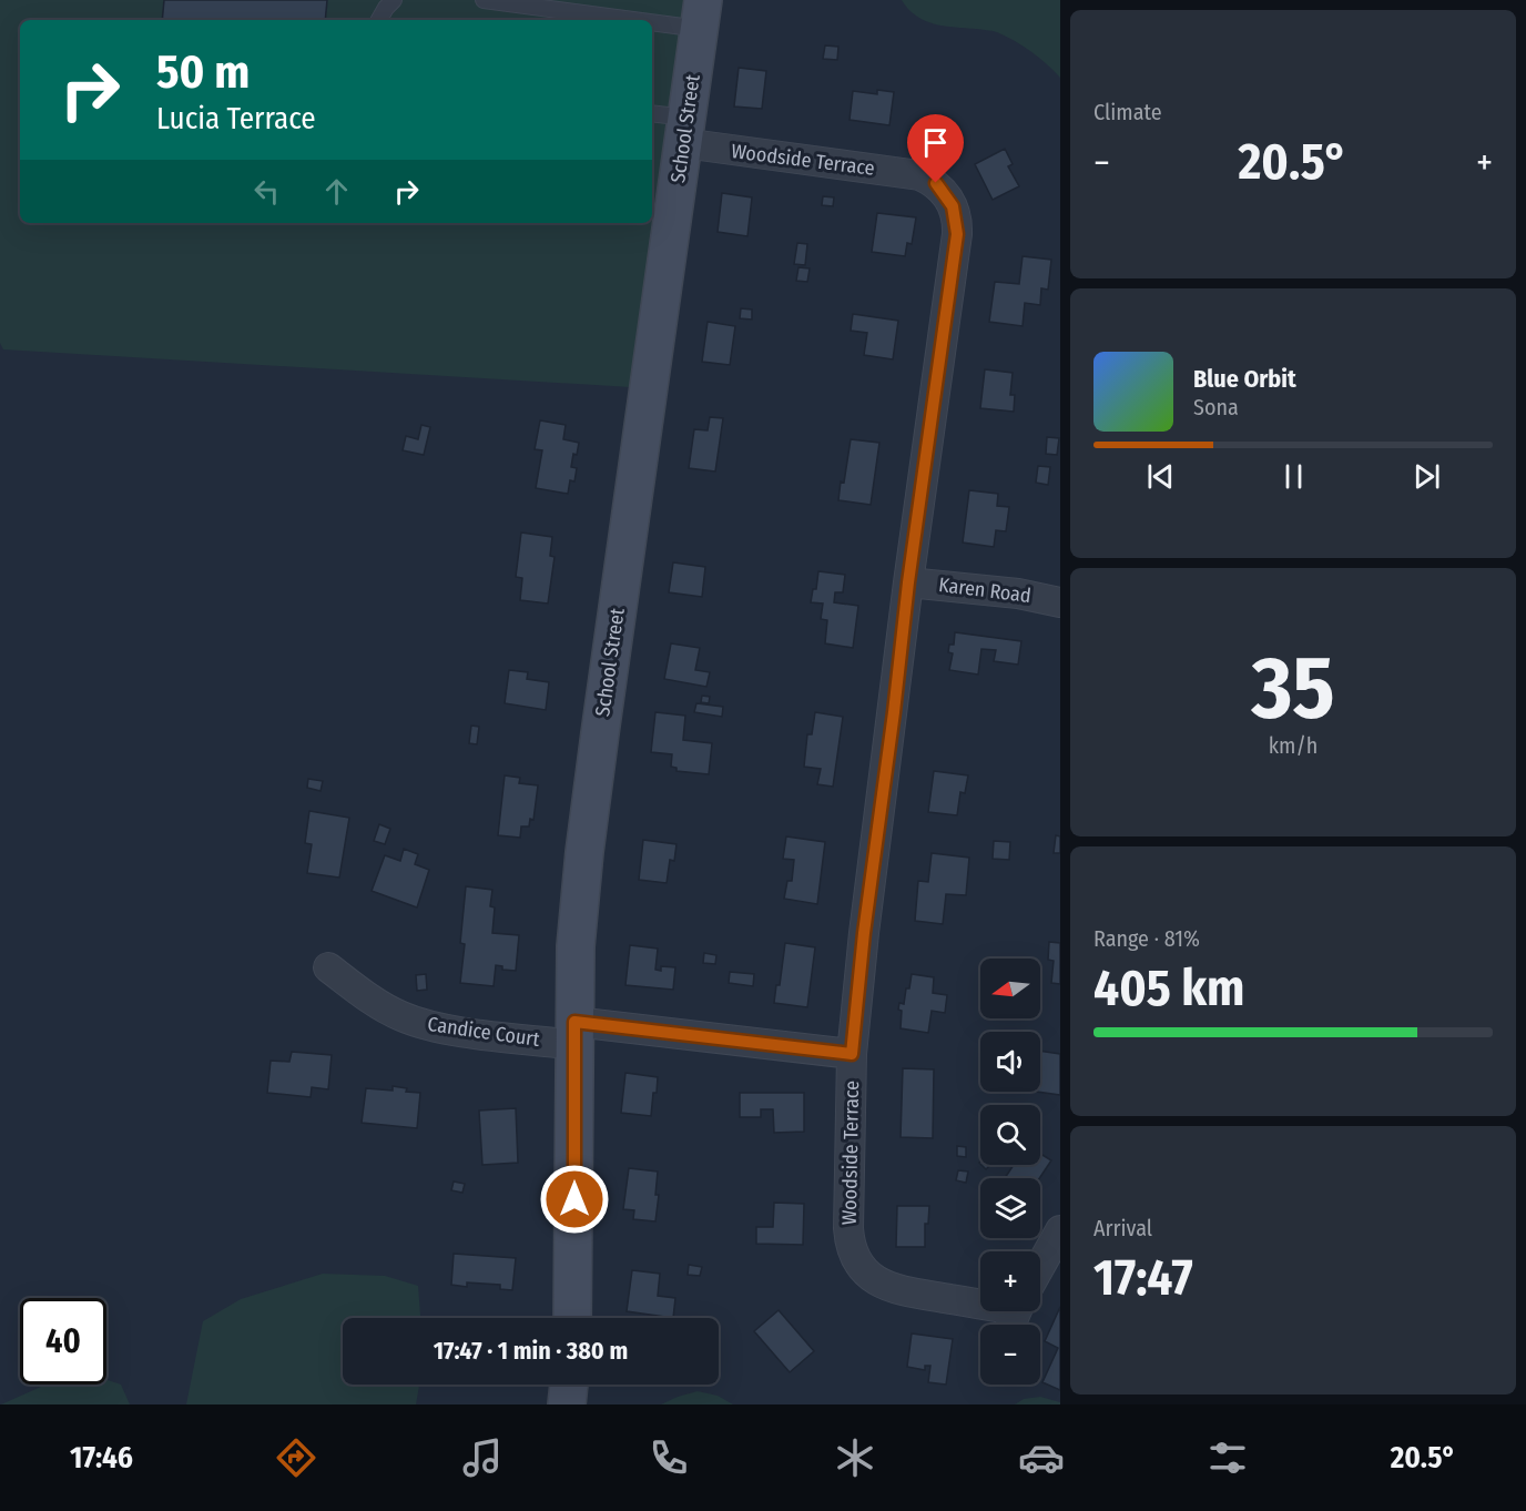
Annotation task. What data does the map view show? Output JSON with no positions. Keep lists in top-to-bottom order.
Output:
{
  "streets": {
    "street": [
      "School Street",
      "Woodside Terrace",
      "Karen Road",
      "Candice Court"
    ]
  },
  "crossings": [
    ["School Street", "Woodside Terrace"],
    ["School Street", "Candice Court"],
    ["Woodside Terrace", "Karen Road"],
    ["Woodside Terrace", "Candice Court"]
  ],
  "north": "left",
  "page": {
    "tile": [
      "Climate",
      ["35", "km/h"],
      ["Range · 81%", "405 km"],
      ["Arrival", "17:47"]
    ],
    "turn": ["50 m", "Lucia Terrace"],
    "heat": ["−", "20.5°", "+"],
    "song": ["Blue Orbit", "Sona"],
    "map_buttons": ["+", "−"],
    "limit": "40",
    "trip": "17:47 · 1 min · 380 m",
    "tabs": ["17:46", "20.5°"]
  }
}
